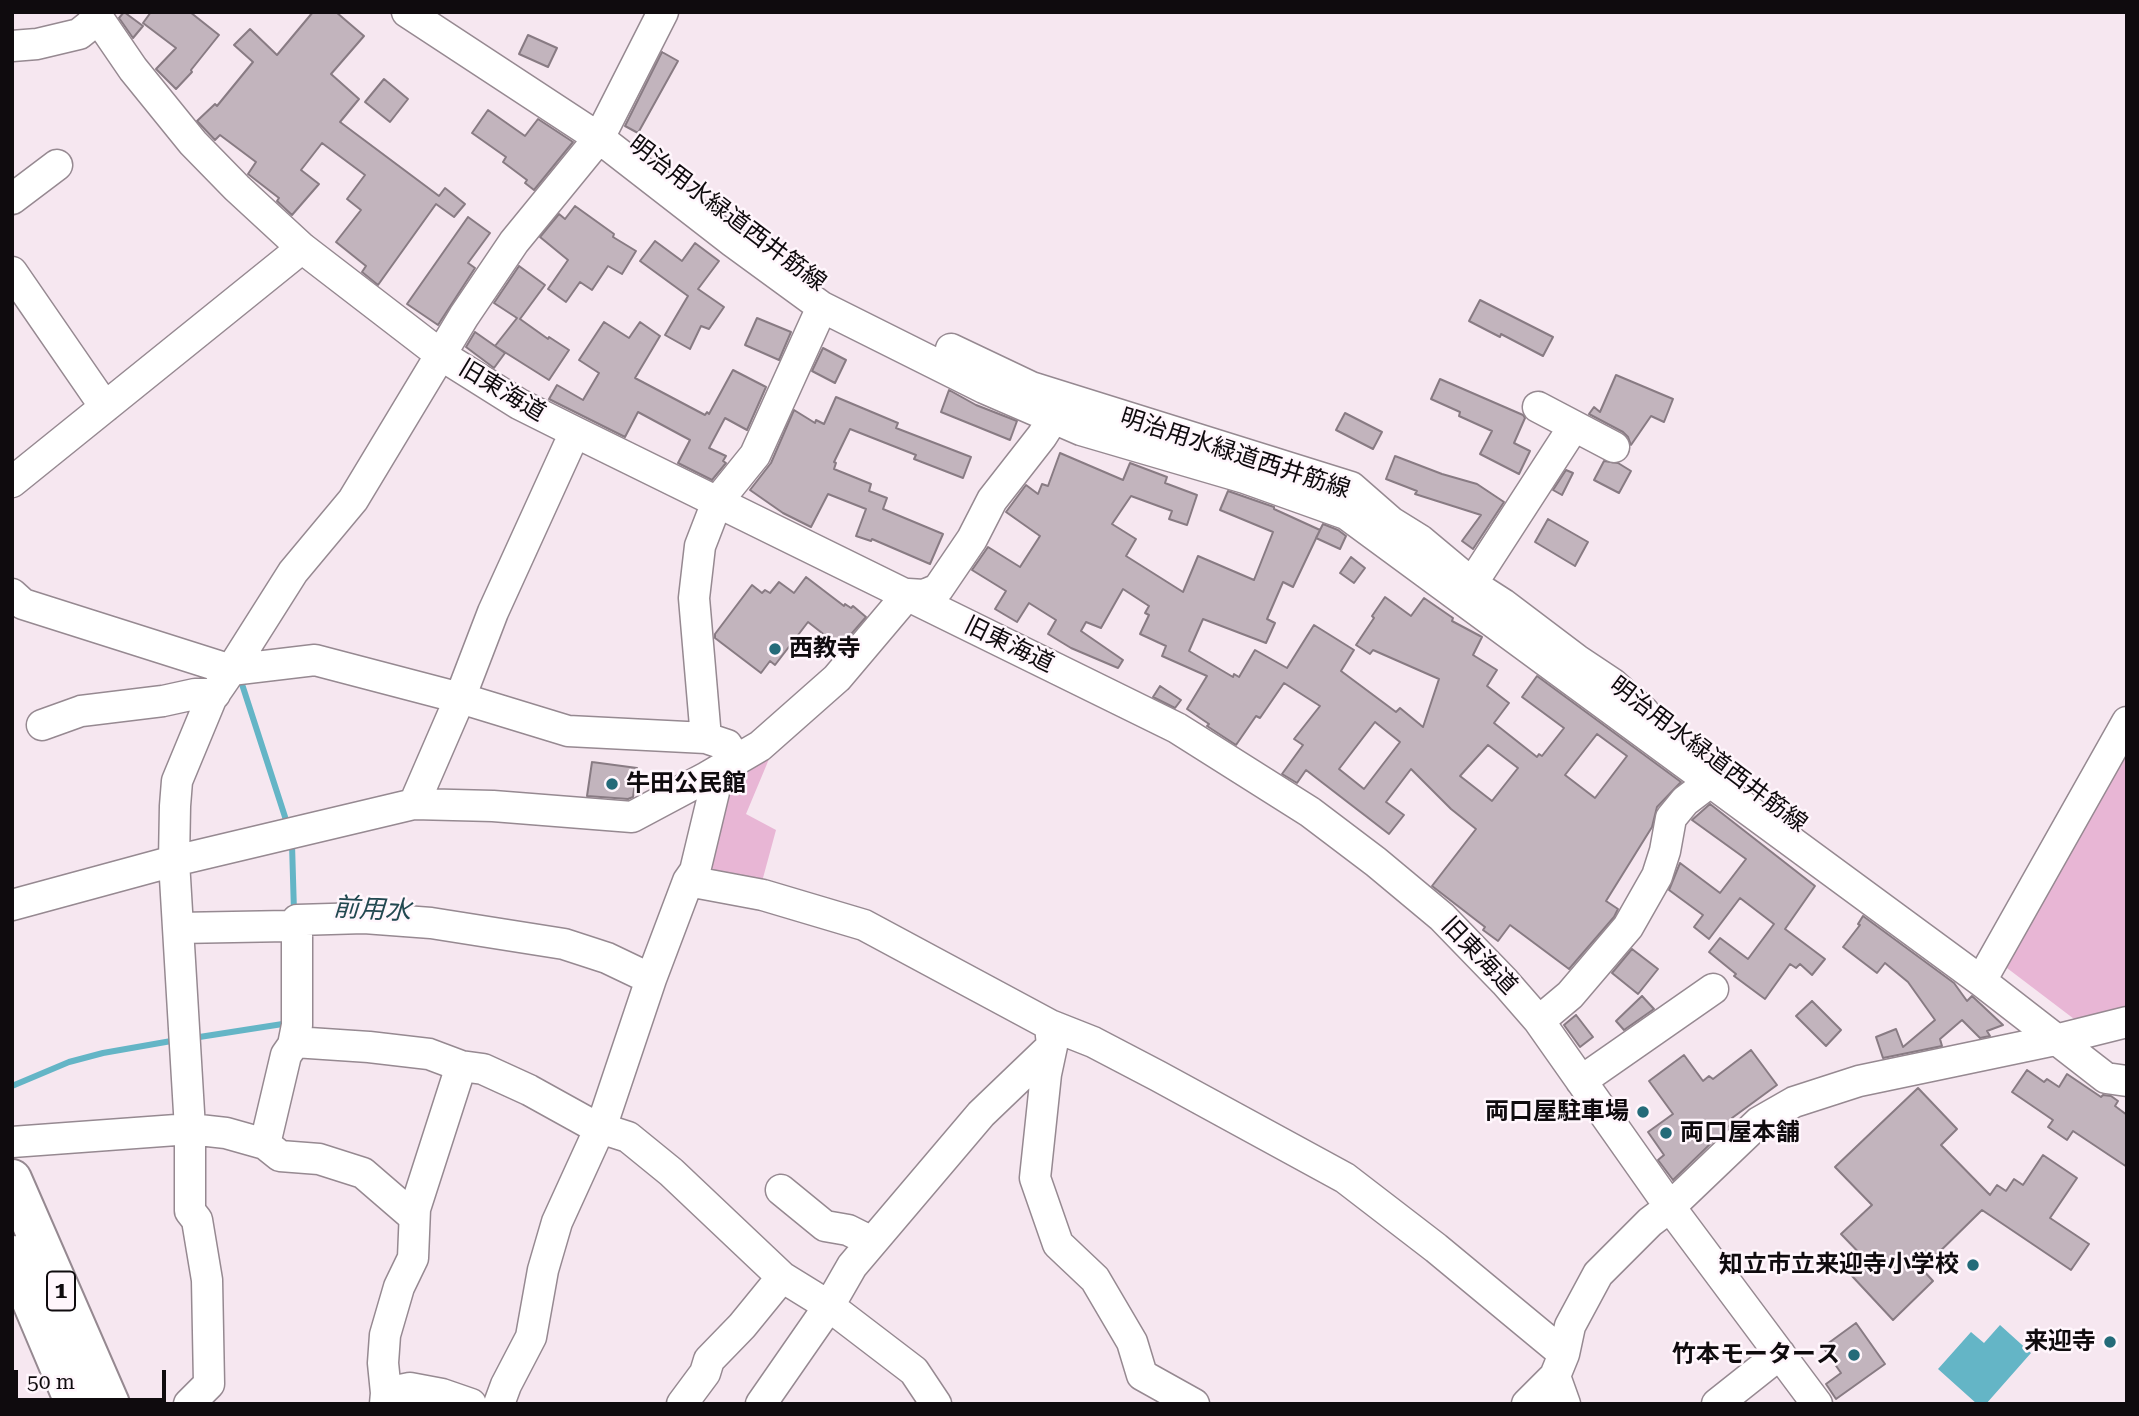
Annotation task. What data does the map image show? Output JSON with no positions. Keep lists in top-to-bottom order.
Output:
{
  "streets": {
    "highway": ["1"],
    "street": ["明治用水緑道西井筋線", "旧東海道"]
  },
  "water": ["前用水"],
  "places": [
    "西教寺",
    "牛田公民館",
    "両口屋駐車場",
    "両口屋本舗",
    "知立市立来迎寺小学校",
    "来迎寺",
    "竹本モータース"
  ],
  "scale_bar": "50 m"
}
